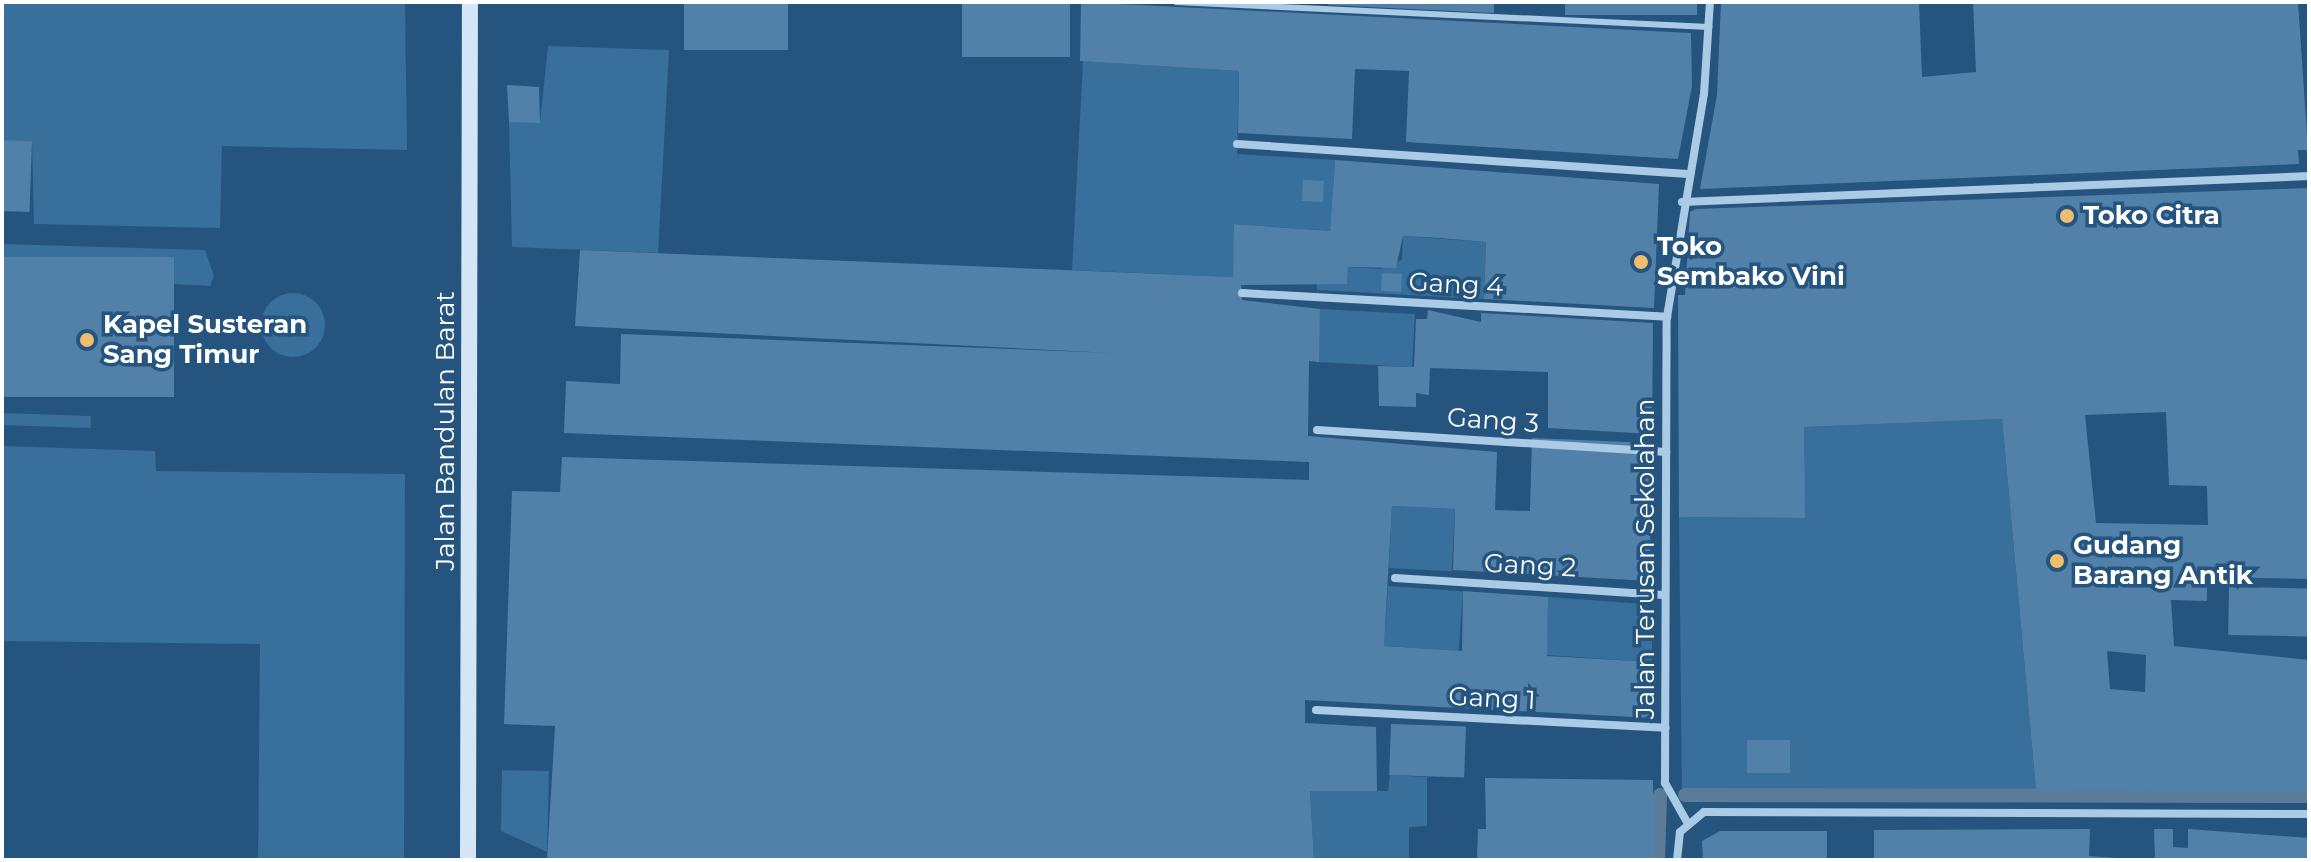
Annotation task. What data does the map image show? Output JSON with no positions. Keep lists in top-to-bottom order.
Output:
{
  "streets": {
    "street": [
      "Gang 4",
      "Gang 3",
      "Jalan Bandulan Barat",
      "Jalan Terusan Sekolahan",
      "Gang 2",
      "Gang 1"
    ]
  },
  "crossings": [
    ["Gang 4", "Jalan Terusan Sekolahan"],
    ["Gang 3", "Jalan Terusan Sekolahan"],
    ["Jalan Terusan Sekolahan", "Gang 2"],
    ["Jalan Terusan Sekolahan", "Gang 1"]
  ],
  "places": [
    "Toko Citra",
    "Toko Sembako Vini",
    "Kapel Susteran Sang Timur",
    "Gudang Barang Antik"
  ]
}
